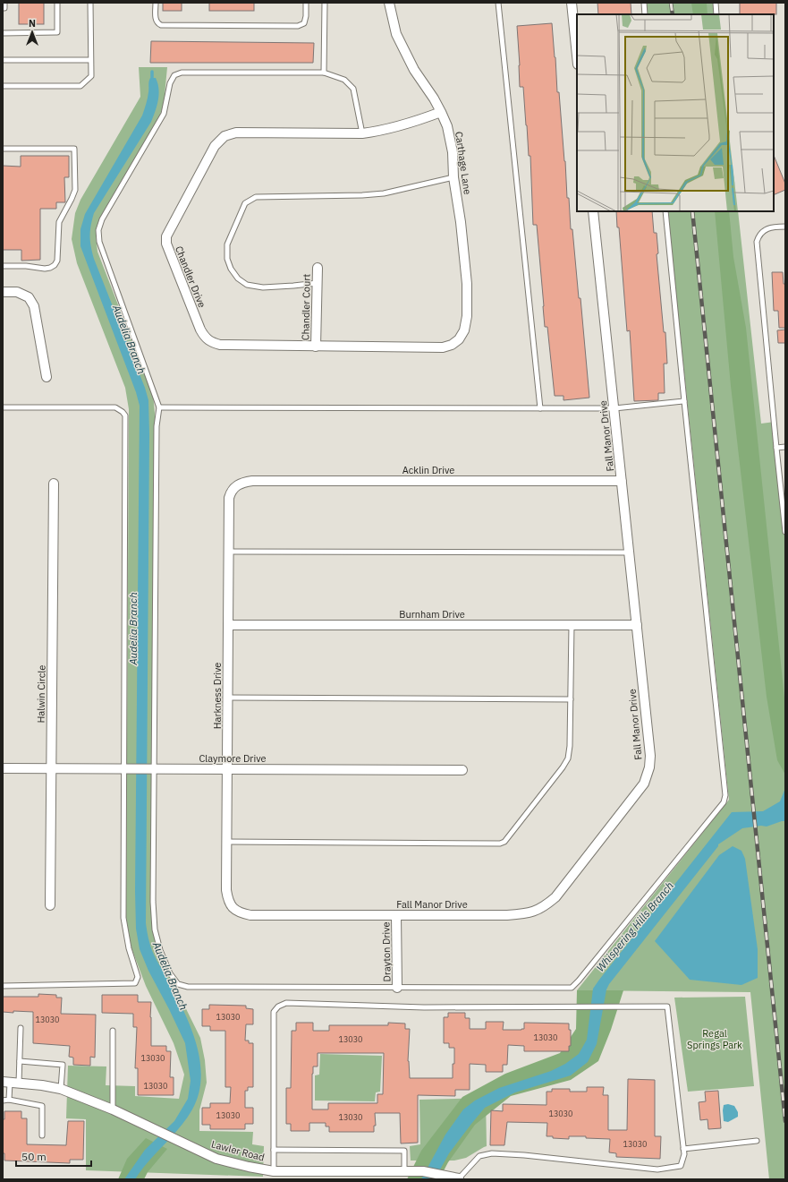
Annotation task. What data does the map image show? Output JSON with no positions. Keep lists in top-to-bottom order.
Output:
{
  "streets": {
    "street": [
      "Carthage Lane",
      "Chandler Drive",
      "Chandler Court",
      "Fall Manor Drive",
      "Acklin Drive",
      "Burnham Drive",
      "Halwin Circle",
      "Harkness Drive",
      "Claymore Drive",
      "Drayton Drive",
      "Lawler Road"
    ]
  },
  "crossings": [
    ["Carthage Lane", "Chandler Drive"],
    ["Chandler Drive", "Chandler Court"],
    ["Fall Manor Drive", "Acklin Drive"],
    ["Fall Manor Drive", "Burnham Drive"],
    ["Fall Manor Drive", "Harkness Drive"],
    ["Fall Manor Drive", "Drayton Drive"],
    ["Acklin Drive", "Harkness Drive"],
    ["Burnham Drive", "Harkness Drive"],
    ["Halwin Circle", "Claymore Drive"],
    ["Harkness Drive", "Claymore Drive"]
  ],
  "water": ["Audelia Branch", "Whispering Hills Branch"],
  "parks": ["Regal Springs Park"],
  "house_numbers": [
    "13030",
    "13030",
    "13030",
    "13030",
    "13030",
    "13030",
    "13030",
    "13030",
    "13030",
    "13030"
  ],
  "scale_bar": "50 m",
  "north": "top"
}
